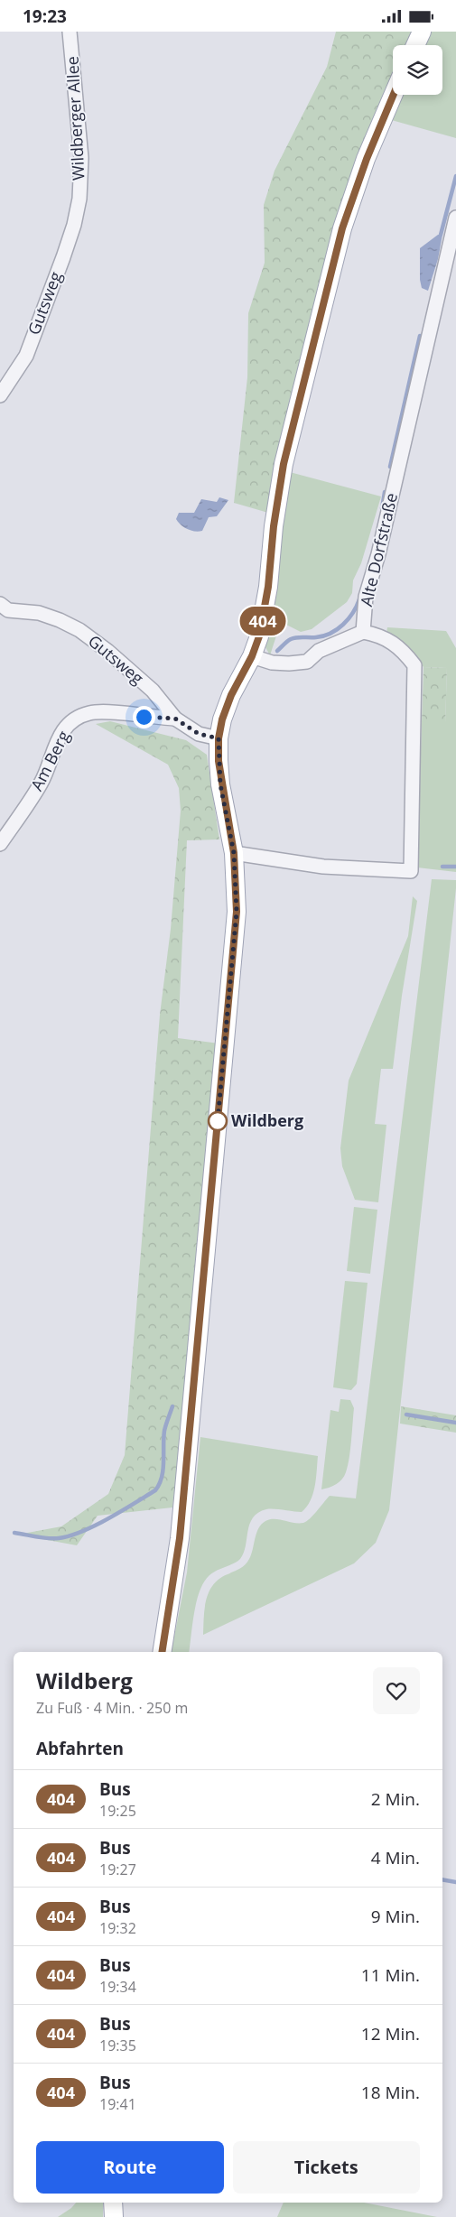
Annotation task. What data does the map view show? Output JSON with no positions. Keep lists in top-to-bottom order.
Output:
{
  "streets": {
    "street": [
      "Wildberger Allee",
      "Gutsweg",
      "Alte Dorfstraße",
      "Am Berg"
    ]
  },
  "crossings": [
    ["Wildberger Allee", "Gutsweg"],
    ["Gutsweg", "Am Berg"]
  ],
  "places": ["Wildberg"],
  "lines": ["bus line 404"],
  "page": {
    "status": "19:23",
    "on_map": "404",
    "heading": [
      ["Wildberg", "Zu Fuß · 4 Min. · 250 m"],
      "Abfahrten"
    ],
    "list": [
      {
        "mark": "404",
        "name": "Bus",
        "note": "19:25",
        "value": "2 Min."
      },
      {
        "mark": "404",
        "name": "Bus",
        "note": "19:27",
        "value": "4 Min."
      },
      {
        "mark": "404",
        "name": "Bus",
        "note": "19:32",
        "value": "9 Min."
      },
      {
        "mark": "404",
        "name": "Bus",
        "note": "19:34",
        "value": "11 Min."
      },
      {
        "mark": "404",
        "name": "Bus",
        "note": "19:35",
        "value": "12 Min."
      },
      {
        "mark": "404",
        "name": "Bus",
        "note": "19:41",
        "value": "18 Min."
      }
    ],
    "buttons": ["Route", "Tickets"]
  }
}
